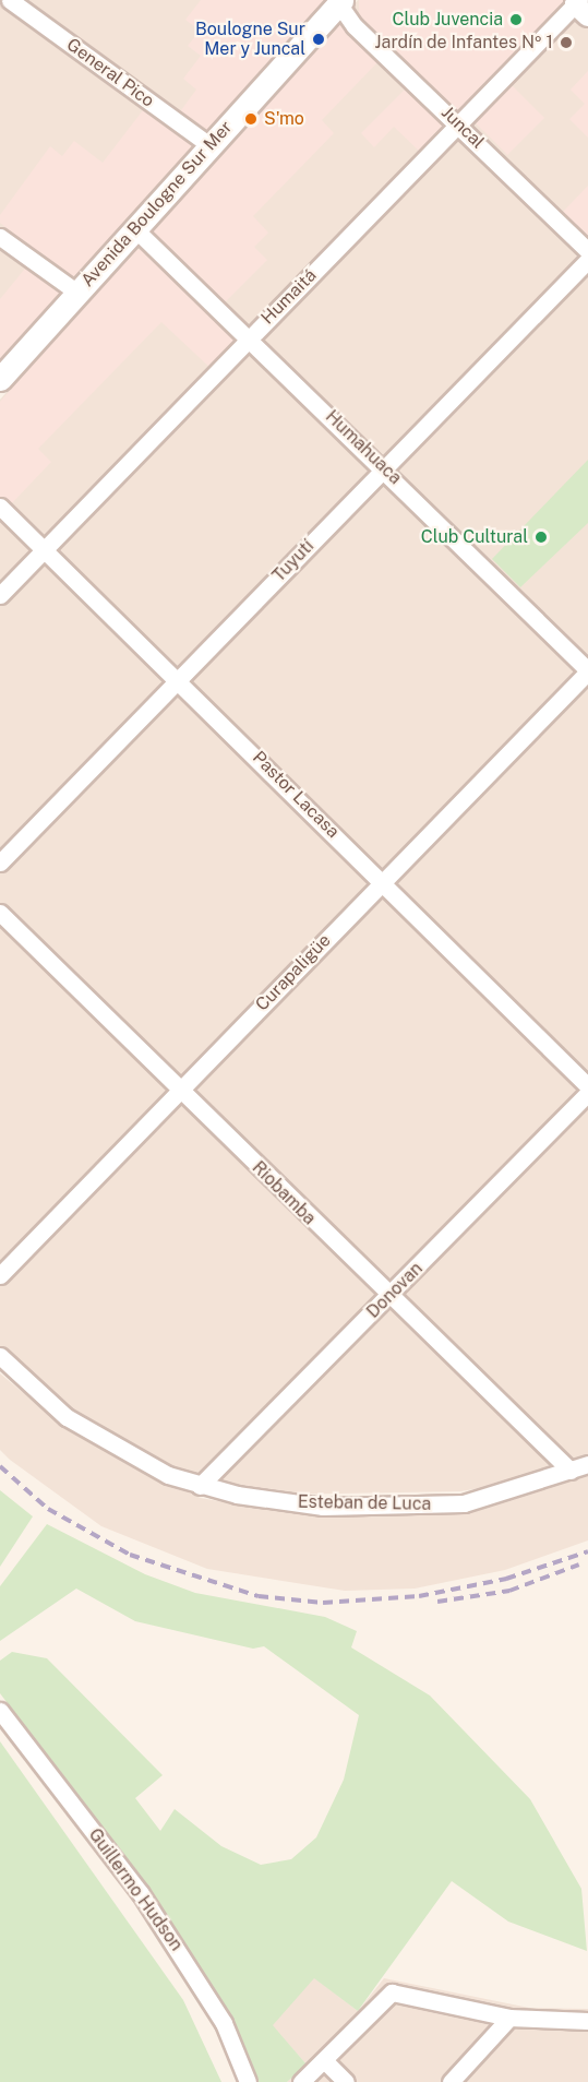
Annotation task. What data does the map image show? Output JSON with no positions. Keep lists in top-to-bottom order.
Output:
{
  "streets": {
    "main road": ["Avenida Boulogne Sur Mer"],
    "street": [
      "General Pico",
      "Juncal",
      "Humaitá",
      "Humahuaca",
      "Tuyutí",
      "Pastor Lacasa",
      "Curapaligüe",
      "Riobamba",
      "Donovan",
      "Esteban de Luca",
      "Guillermo Hudson"
    ]
  },
  "crossings": [
    ["General Pico", "Avenida Boulogne Sur Mer"],
    ["Juncal", "Avenida Boulogne Sur Mer"],
    ["Juncal", "Humaitá"],
    ["Avenida Boulogne Sur Mer", "Humahuaca"],
    ["Humaitá", "Humahuaca"],
    ["Humaitá", "Pastor Lacasa"],
    ["Humahuaca", "Tuyutí"],
    ["Humahuaca", "Curapaligüe"],
    ["Tuyutí", "Pastor Lacasa"],
    ["Pastor Lacasa", "Curapaligüe"],
    ["Curapaligüe", "Riobamba"],
    ["Riobamba", "Donovan"],
    ["Riobamba", "Esteban de Luca"],
    ["Donovan", "Esteban de Luca"]
  ],
  "places": [
    "Club Juvencia",
    "Boulogne Sur Mer y Juncal",
    "Jardín de Infantes Nº 1",
    "S'mo",
    "Club Cultural"
  ]
}
